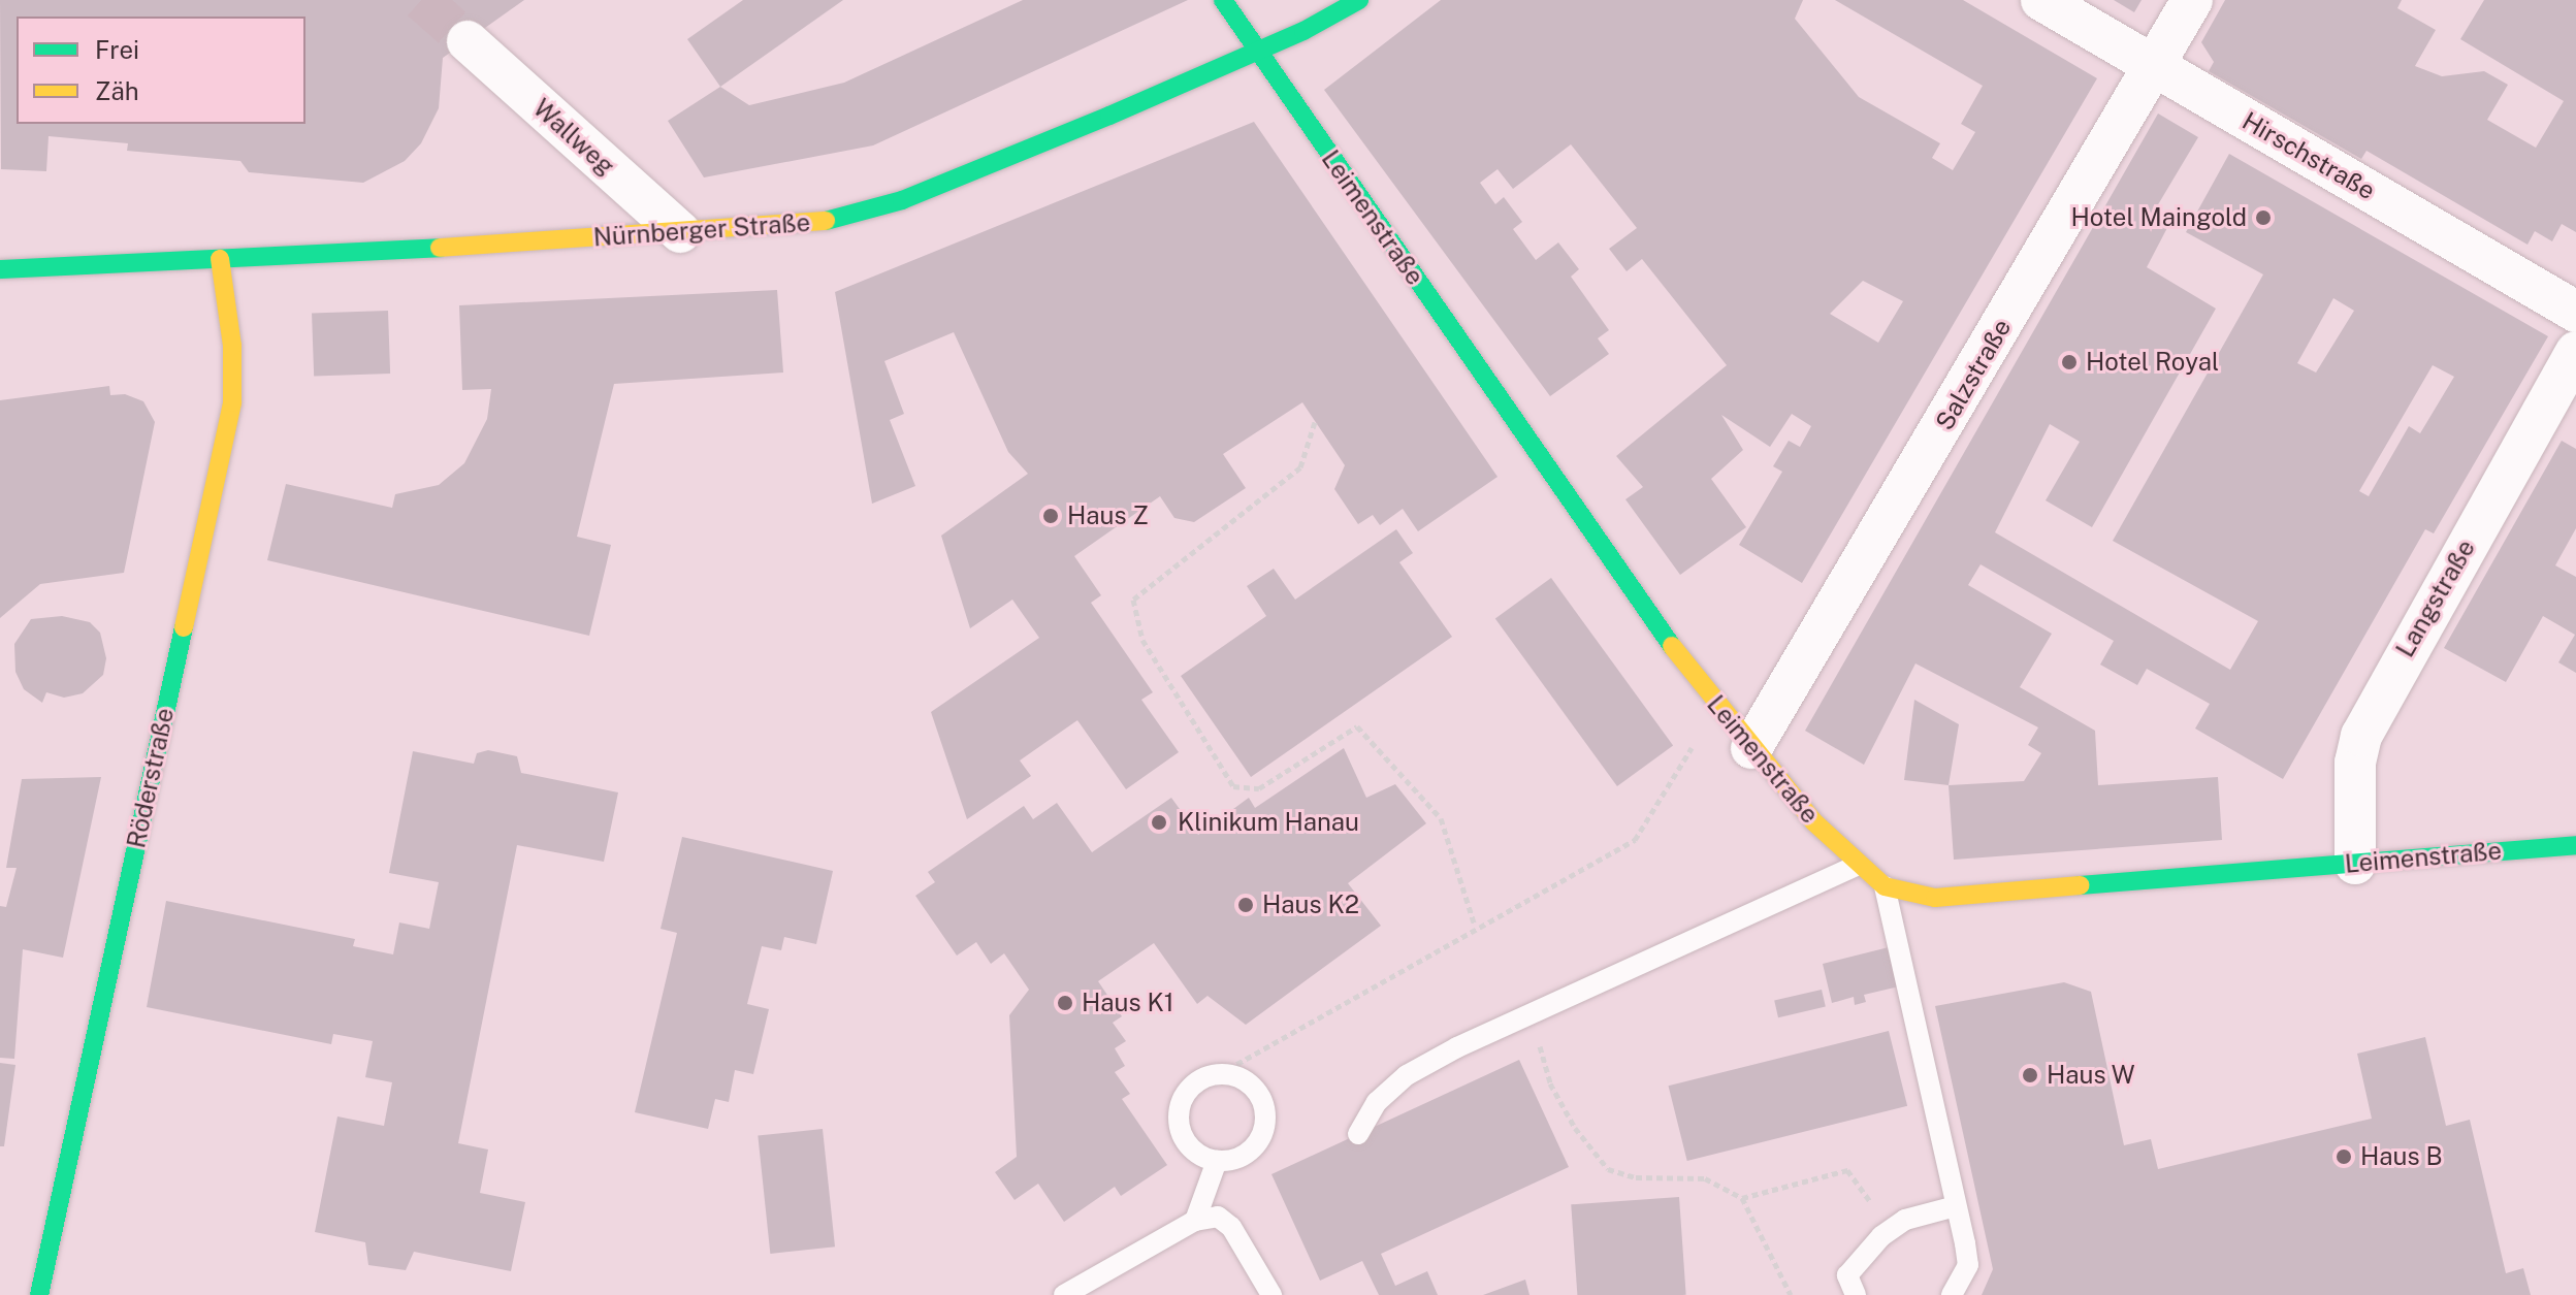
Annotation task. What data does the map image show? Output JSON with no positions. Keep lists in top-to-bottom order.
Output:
{
  "streets": {
    "street": [
      "Wallweg",
      "Hirschstraße",
      "Leimenstraße",
      "Nürnberger Straße",
      "Salzstraße",
      "Langstraße",
      "Röderstraße"
    ]
  },
  "crossings": [
    ["Wallweg", "Nürnberger Straße"],
    ["Hirschstraße", "Salzstraße"],
    ["Leimenstraße", "Nürnberger Straße"],
    ["Leimenstraße", "Salzstraße"],
    ["Leimenstraße", "Langstraße"],
    ["Nürnberger Straße", "Röderstraße"]
  ],
  "places": [
    "Hotel Maingold",
    "Hotel Royal",
    "Haus Z",
    "Klinikum Hanau",
    "Haus K2",
    "Haus K1",
    "Haus W",
    "Haus B"
  ],
  "legend": ["Frei", "Zäh"]
}
